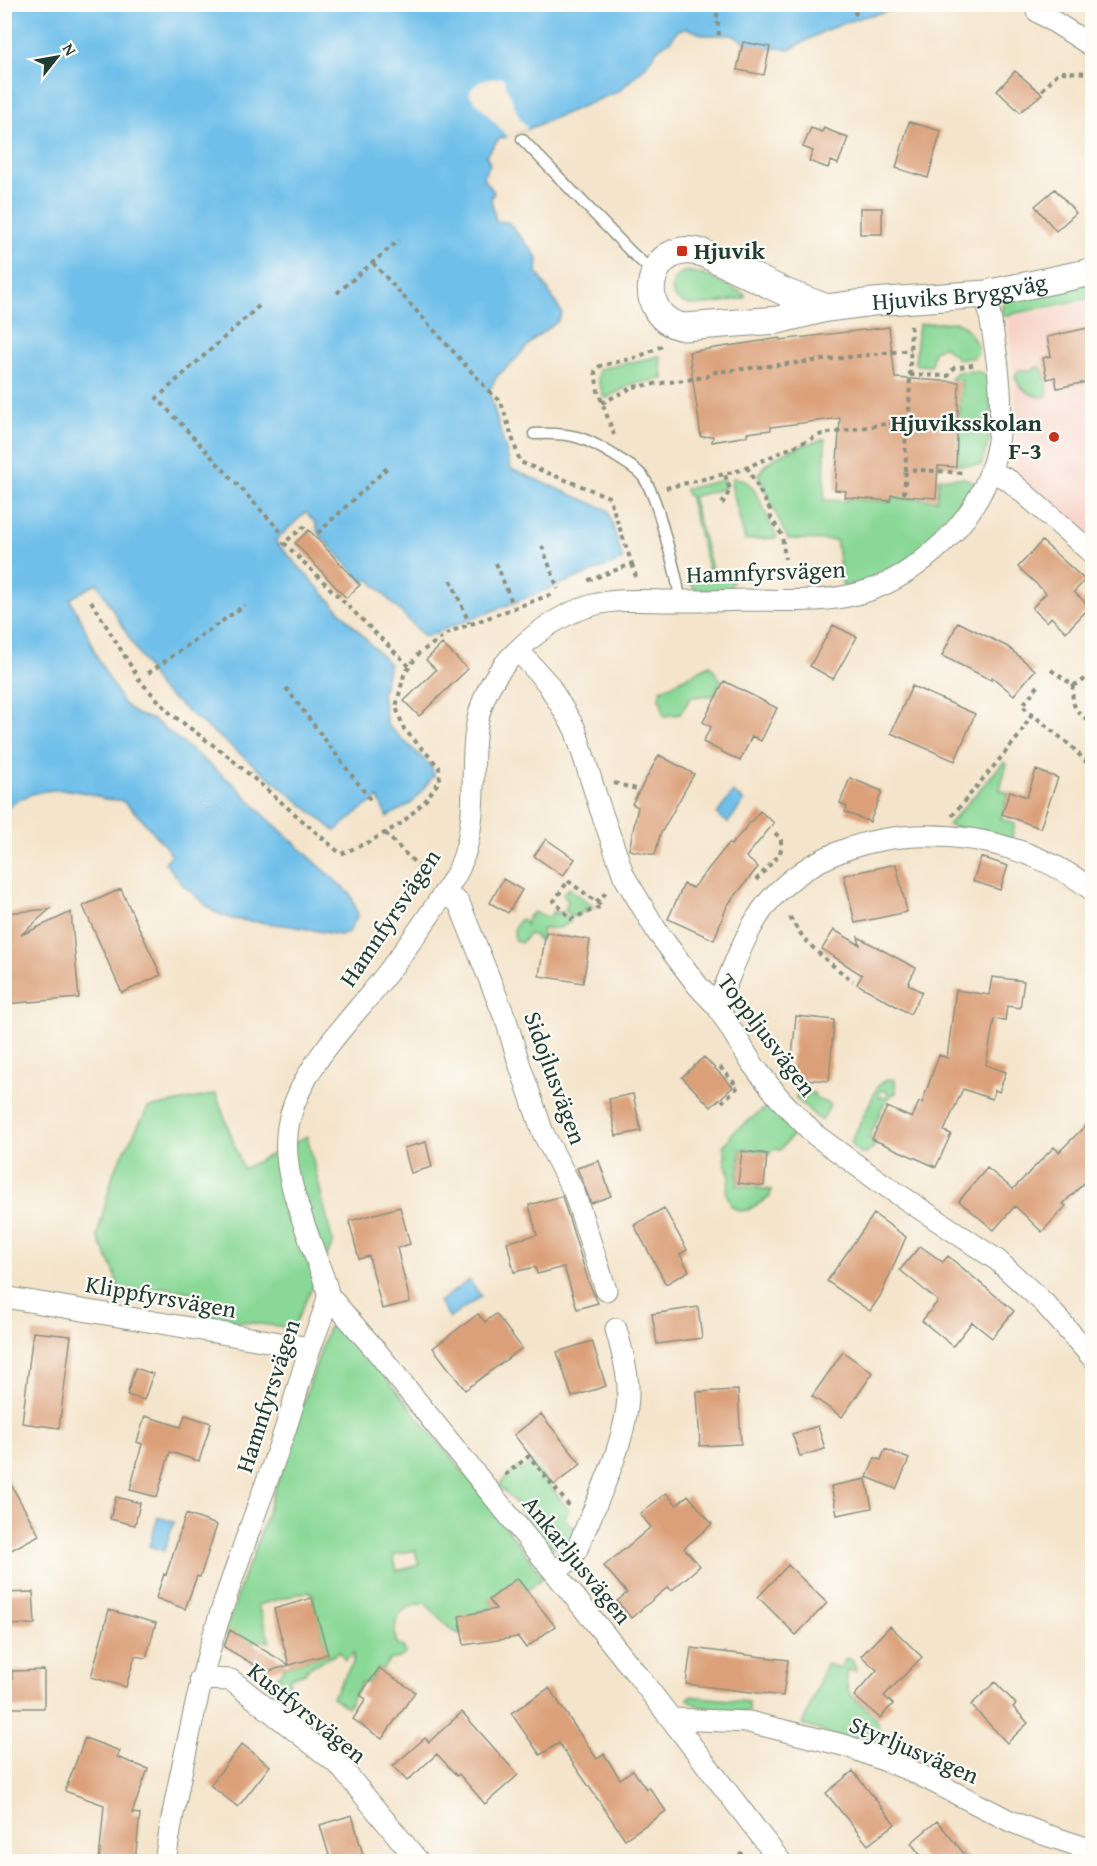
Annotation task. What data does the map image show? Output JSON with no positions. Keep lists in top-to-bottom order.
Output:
{
  "streets": {
    "street": [
      "Hjuviks Bryggväg",
      "Hamnfyrsvägen",
      "Toppljusvägen",
      "Sidojlusvägen",
      "Klippfyrsvägen",
      "Ankarljusvägen",
      "Kustfyrsvägen",
      "Styrljusvägen"
    ]
  },
  "crossings": [
    ["Hjuviks Bryggväg", "Hamnfyrsvägen"],
    ["Hamnfyrsvägen", "Toppljusvägen"],
    ["Hamnfyrsvägen", "Sidojlusvägen"],
    ["Hamnfyrsvägen", "Klippfyrsvägen"],
    ["Hamnfyrsvägen", "Ankarljusvägen"],
    ["Hamnfyrsvägen", "Kustfyrsvägen"],
    ["Ankarljusvägen", "Styrljusvägen"]
  ],
  "places": {
    "transit": ["Hjuvik"],
    "other": ["Hjuviksskolan F-3"]
  },
  "north": "top right"
}
